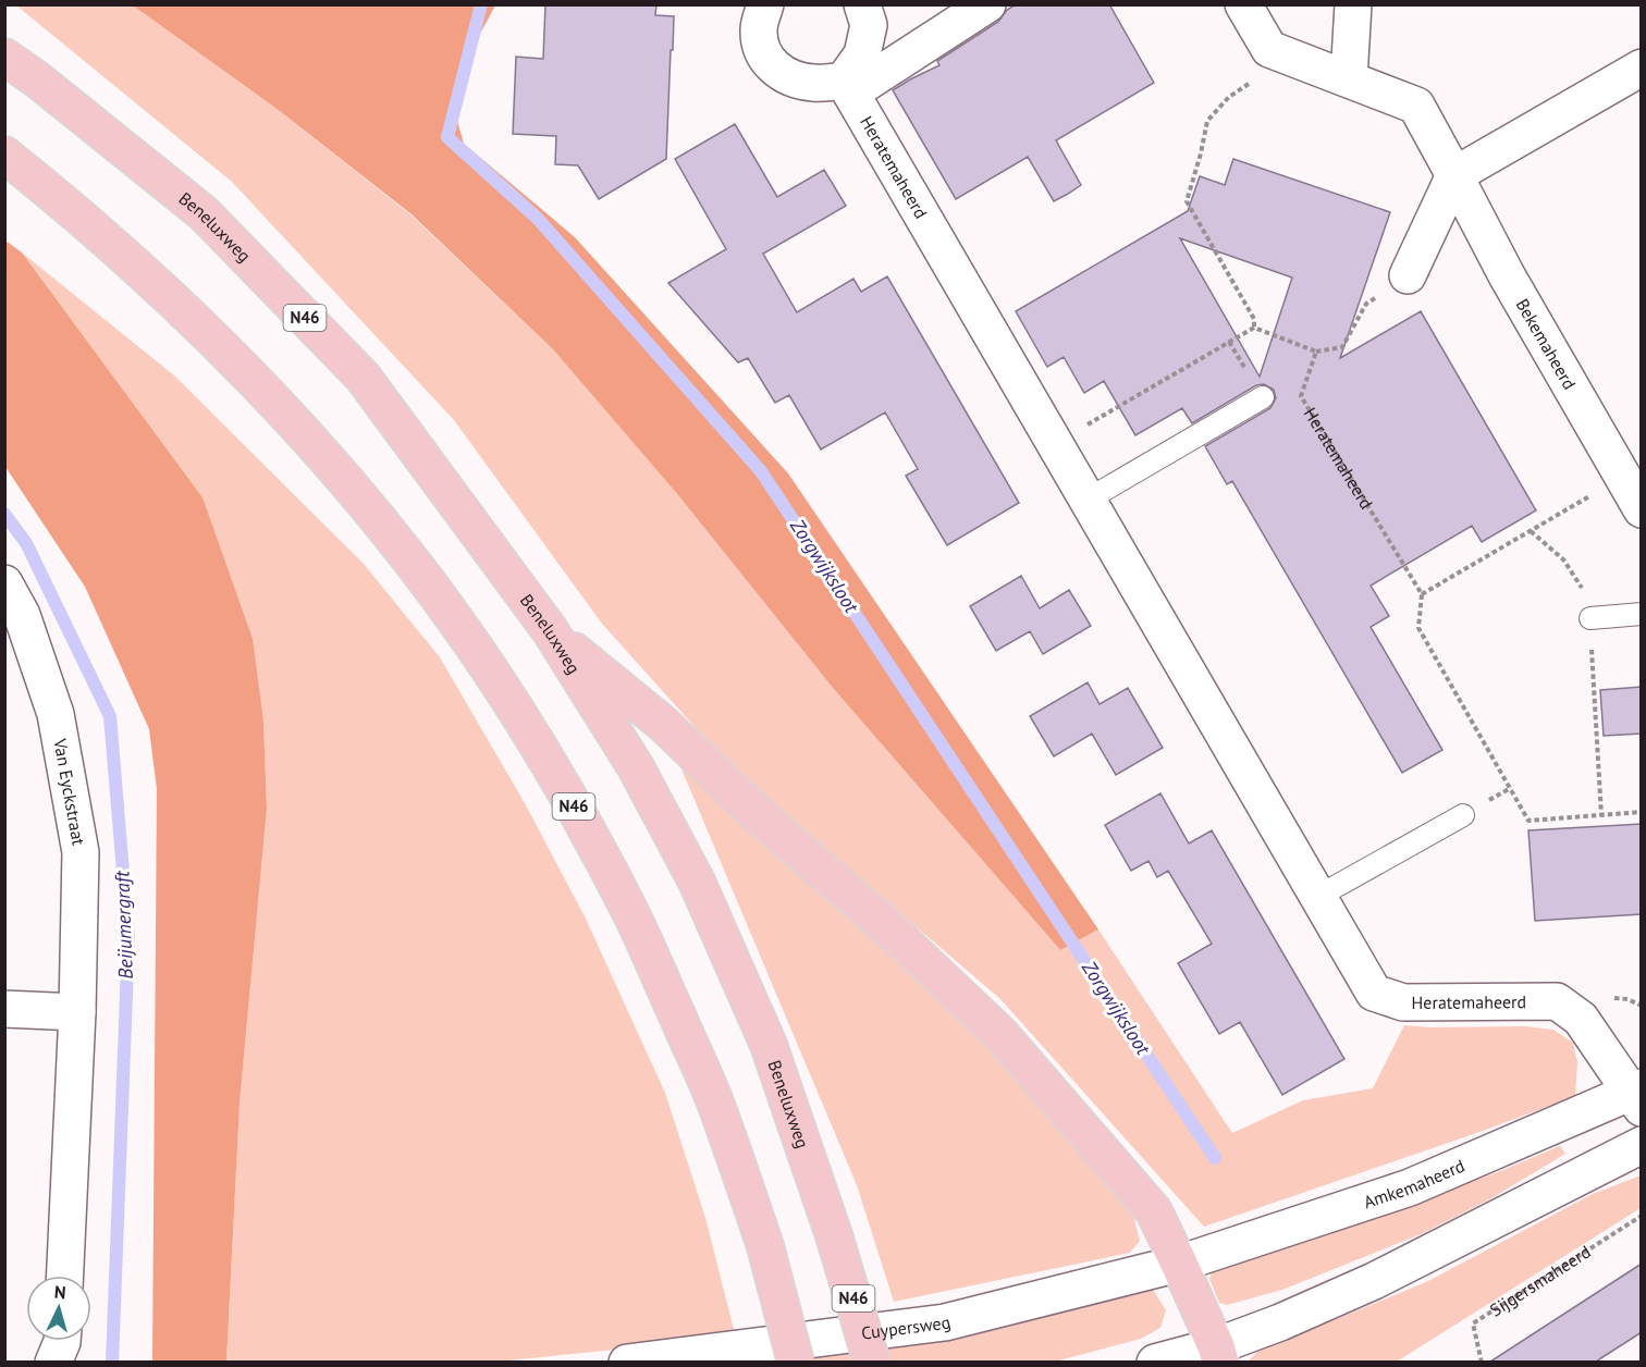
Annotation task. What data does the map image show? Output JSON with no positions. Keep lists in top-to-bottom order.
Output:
{
  "streets": {
    "highway": ["Beneluxweg", "N46"],
    "street": [
      "Heratemaheerd",
      "Bekemaheerd",
      "Van Eyckstraat",
      "Amkemaheerd",
      "Cuypersweg"
    ],
    "path": ["Sijgersmaheerd"]
  },
  "crossings": [
    ["Heratemaheerd", "Amkemaheerd"],
    ["Beneluxweg", "N46"],
    ["N46", "Amkemaheerd"],
    ["N46", "Cuypersweg"],
    ["Amkemaheerd", "Cuypersweg"]
  ],
  "water": ["Zorgwijksloot", "Beijumergraft"],
  "north": "top"
}
